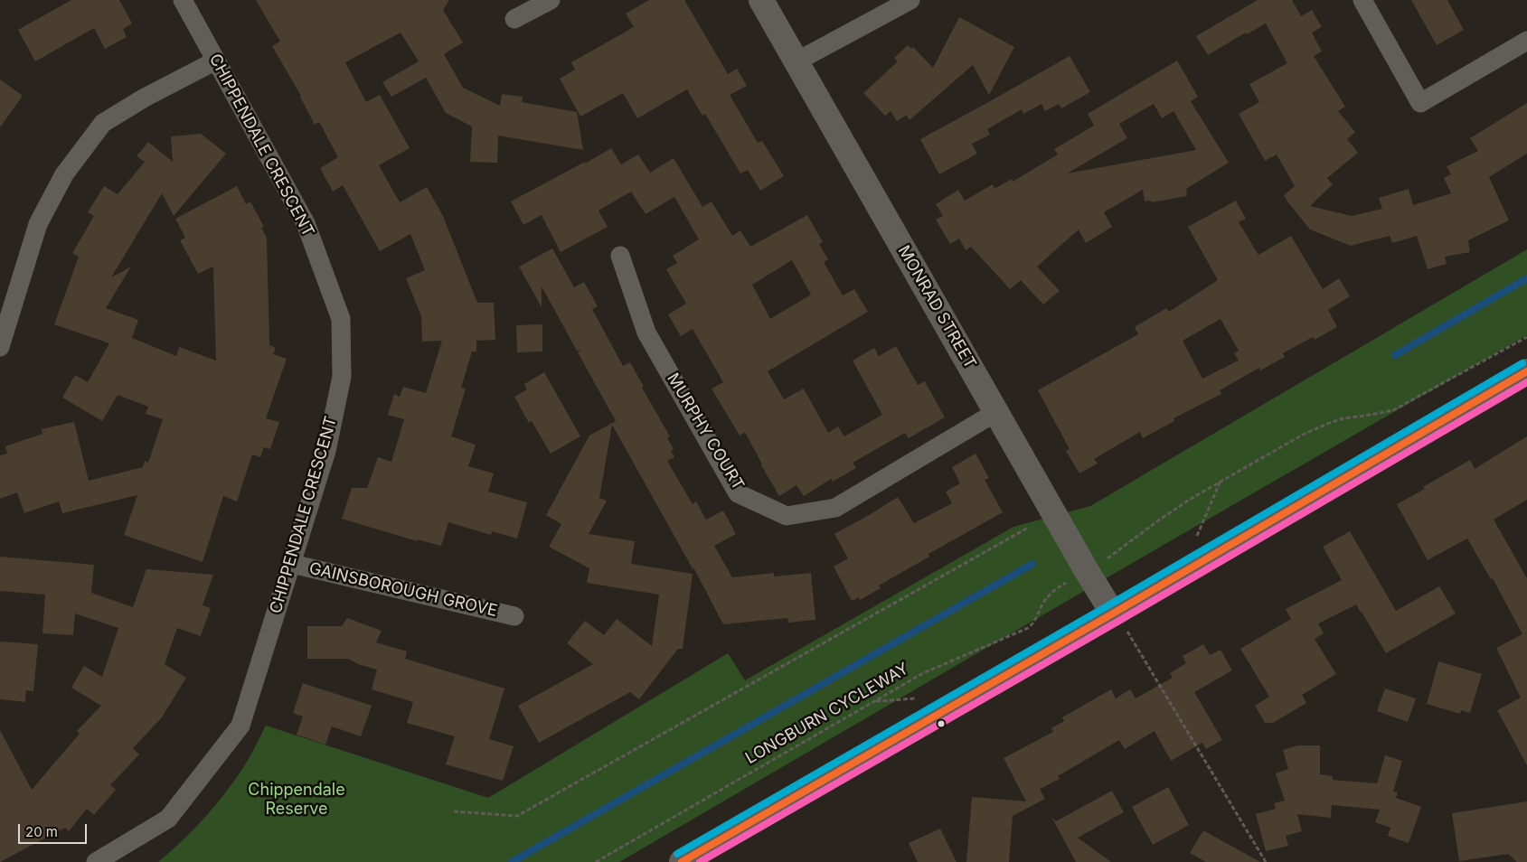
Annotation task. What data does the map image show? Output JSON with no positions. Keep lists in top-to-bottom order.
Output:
{
  "streets": {
    "main road": ["MONRAD STREET"],
    "street": ["CHIPPENDALE CRESCENT", "MURPHY COURT", "GAINSBOROUGH GROVE"],
    "path": ["LONGBURN CYCLEWAY"]
  },
  "crossings": [
    ["CHIPPENDALE CRESCENT", "GAINSBOROUGH GROVE"],
    ["MONRAD STREET", "MURPHY COURT"]
  ],
  "parks": ["Chippendale Reserve"],
  "scale_bar": "20 m"
}
